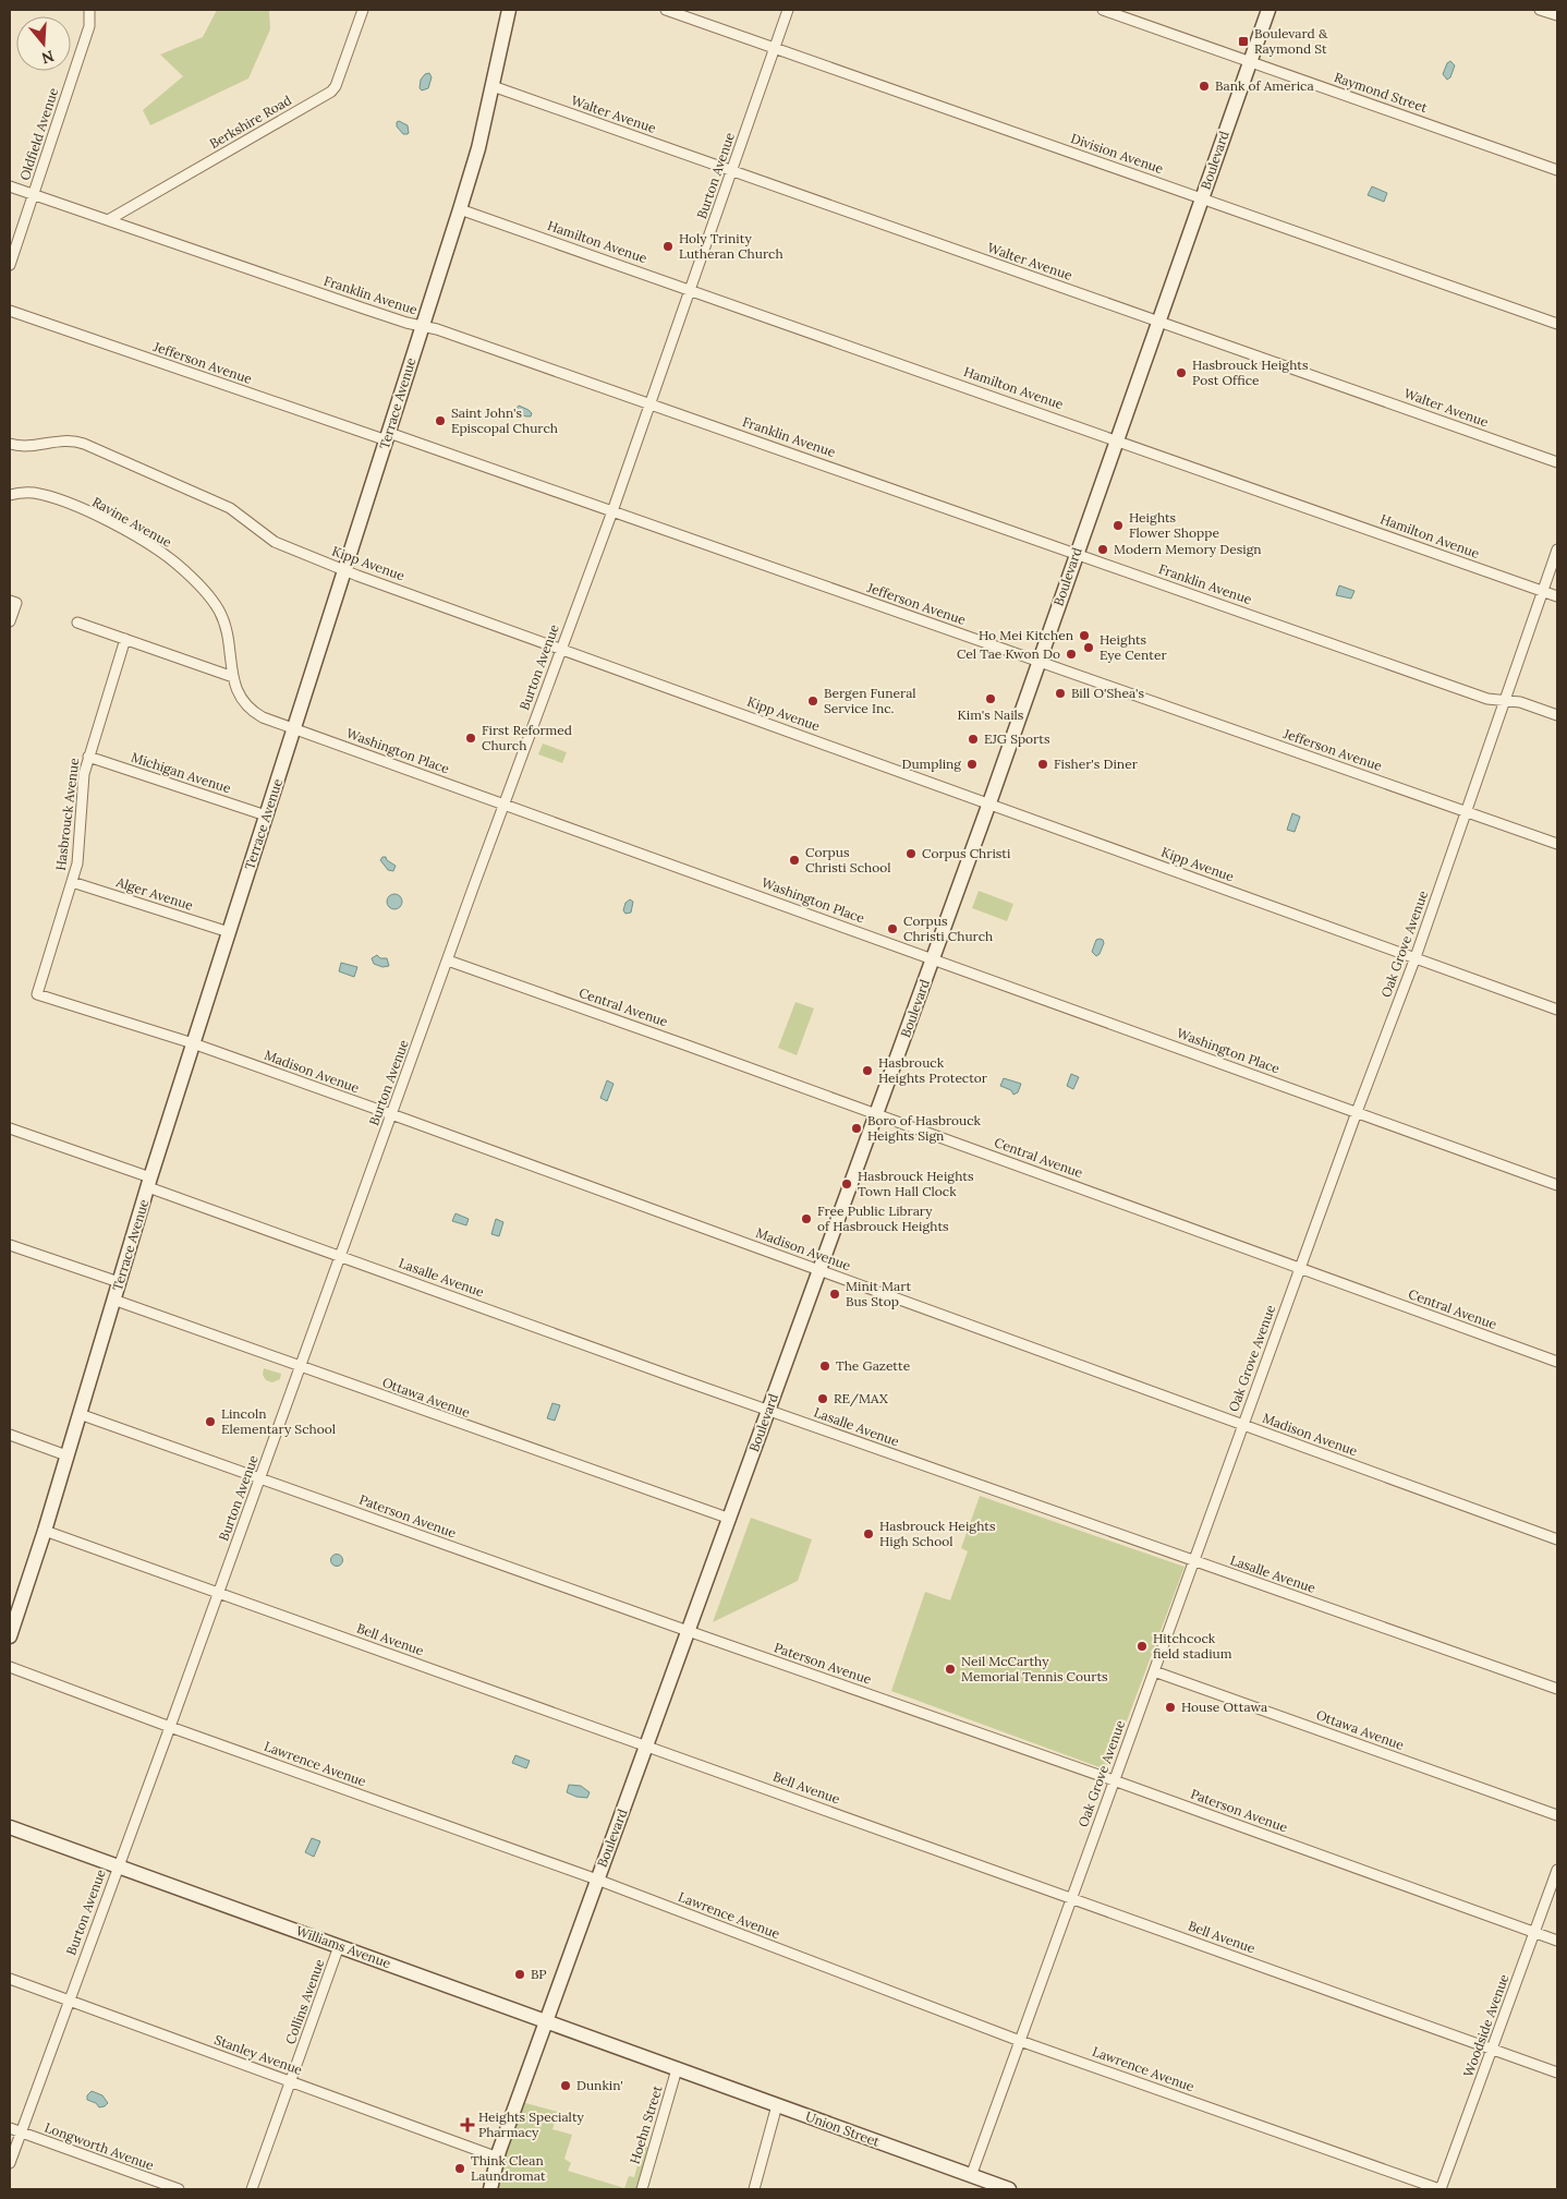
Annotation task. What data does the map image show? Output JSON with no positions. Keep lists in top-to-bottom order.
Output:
{
  "streets": {
    "street": [
      "Raymond Street",
      "Walter Avenue",
      "Berkshire Road",
      "Oldfield Avenue",
      "Division Avenue",
      "Boulevard",
      "Burton Avenue",
      "Hamilton Avenue",
      "Franklin Avenue",
      "Jefferson Avenue",
      "Terrace Avenue",
      "Ravine Avenue",
      "Kipp Avenue",
      "Washington Place",
      "Michigan Avenue",
      "Hasbrouck Avenue",
      "Alger Avenue",
      "Oak Grove Avenue",
      "Central Avenue",
      "Madison Avenue",
      "Lasalle Avenue",
      "Ottawa Avenue",
      "Paterson Avenue",
      "Bell Avenue",
      "Lawrence Avenue",
      "Williams Avenue",
      "Collins Avenue",
      "Woodside Avenue",
      "Stanley Avenue",
      "Hoehn Street",
      "Union Street",
      "Longworth Avenue"
    ]
  },
  "crossings": [
    ["Raymond Street", "Boulevard"],
    ["Walter Avenue", "Boulevard"],
    ["Walter Avenue", "Burton Avenue"],
    ["Walter Avenue", "Terrace Avenue"],
    ["Berkshire Road", "Franklin Avenue"],
    ["Oldfield Avenue", "Franklin Avenue"],
    ["Division Avenue", "Boulevard"],
    ["Division Avenue", "Burton Avenue"],
    ["Boulevard", "Hamilton Avenue"],
    ["Boulevard", "Franklin Avenue"],
    ["Boulevard", "Jefferson Avenue"],
    ["Boulevard", "Kipp Avenue"],
    ["Boulevard", "Washington Place"],
    ["Boulevard", "Central Avenue"],
    ["Boulevard", "Madison Avenue"],
    ["Boulevard", "Lasalle Avenue"],
    ["Boulevard", "Ottawa Avenue"],
    ["Boulevard", "Paterson Avenue"],
    ["Boulevard", "Bell Avenue"],
    ["Boulevard", "Lawrence Avenue"],
    ["Boulevard", "Williams Avenue"],
    ["Boulevard", "Stanley Avenue"],
    ["Burton Avenue", "Hamilton Avenue"],
    ["Burton Avenue", "Franklin Avenue"],
    ["Burton Avenue", "Jefferson Avenue"],
    ["Burton Avenue", "Kipp Avenue"],
    ["Burton Avenue", "Washington Place"],
    ["Burton Avenue", "Central Avenue"],
    ["Burton Avenue", "Madison Avenue"],
    ["Burton Avenue", "Lasalle Avenue"],
    ["Burton Avenue", "Ottawa Avenue"],
    ["Burton Avenue", "Paterson Avenue"],
    ["Burton Avenue", "Bell Avenue"],
    ["Burton Avenue", "Lawrence Avenue"],
    ["Burton Avenue", "Williams Avenue"],
    ["Burton Avenue", "Stanley Avenue"],
    ["Burton Avenue", "Longworth Avenue"],
    ["Hamilton Avenue", "Terrace Avenue"],
    ["Hamilton Avenue", "Oak Grove Avenue"],
    ["Franklin Avenue", "Terrace Avenue"],
    ["Franklin Avenue", "Oak Grove Avenue"],
    ["Jefferson Avenue", "Terrace Avenue"],
    ["Jefferson Avenue", "Oak Grove Avenue"],
    ["Terrace Avenue", "Kipp Avenue"],
    ["Terrace Avenue", "Washington Place"],
    ["Terrace Avenue", "Michigan Avenue"],
    ["Terrace Avenue", "Alger Avenue"],
    ["Terrace Avenue", "Madison Avenue"],
    ["Terrace Avenue", "Lasalle Avenue"],
    ["Terrace Avenue", "Ottawa Avenue"],
    ["Terrace Avenue", "Paterson Avenue"],
    ["Terrace Avenue", "Bell Avenue"],
    ["Ravine Avenue", "Washington Place"],
    ["Kipp Avenue", "Oak Grove Avenue"],
    ["Washington Place", "Oak Grove Avenue"],
    ["Michigan Avenue", "Hasbrouck Avenue"],
    ["Hasbrouck Avenue", "Alger Avenue"],
    ["Hasbrouck Avenue", "Madison Avenue"],
    ["Oak Grove Avenue", "Central Avenue"],
    ["Oak Grove Avenue", "Madison Avenue"],
    ["Oak Grove Avenue", "Lasalle Avenue"],
    ["Oak Grove Avenue", "Ottawa Avenue"],
    ["Oak Grove Avenue", "Paterson Avenue"],
    ["Oak Grove Avenue", "Bell Avenue"],
    ["Oak Grove Avenue", "Lawrence Avenue"],
    ["Oak Grove Avenue", "Union Street"],
    ["Paterson Avenue", "Woodside Avenue"],
    ["Bell Avenue", "Woodside Avenue"],
    ["Lawrence Avenue", "Woodside Avenue"],
    ["Williams Avenue", "Collins Avenue"],
    ["Williams Avenue", "Hoehn Street"],
    ["Williams Avenue", "Union Street"],
    ["Collins Avenue", "Stanley Avenue"],
    ["Hoehn Street", "Union Street"]
  ],
  "places": {
    "transit": ["Boulevard & Raymond St"],
    "other": [
      "Bank of America",
      "Holy Trinity Lutheran Church",
      "Hasbrouck Heights Post Office",
      "Saint John's Episcopal Church",
      "Heights Flower Shoppe",
      "Modern Memory Design",
      "Ho Mei Kitchen",
      "Heights Eye Center",
      "Cel Tae Kwon Do",
      "Bill O'Shea's",
      "Kim's Nails",
      "Bergen Funeral Service Inc.",
      "First Reformed Church",
      "EJG Sports",
      "Dumpling",
      "Fisher's Diner",
      "Corpus Christi",
      "Corpus Christi School",
      "Corpus Christi Church",
      "Hasbrouck Heights Protector",
      "Boro of Hasbrouck Heights Sign",
      "Hasbrouck Heights Town Hall Clock",
      "Free Public Library of Hasbrouck Heights",
      "Minit Mart Bus Stop",
      "The Gazette",
      "RE/MAX",
      "Lincoln Elementary School",
      "Hasbrouck Heights High School",
      "Hitchcock field stadium",
      "Neil McCarthy Memorial Tennis Courts",
      "House Ottawa",
      "BP",
      "Dunkin'",
      "Think Clean Laundromat"
    ],
    "health": ["Heights Specialty Pharmacy"]
  },
  "north": "bottom"
}
